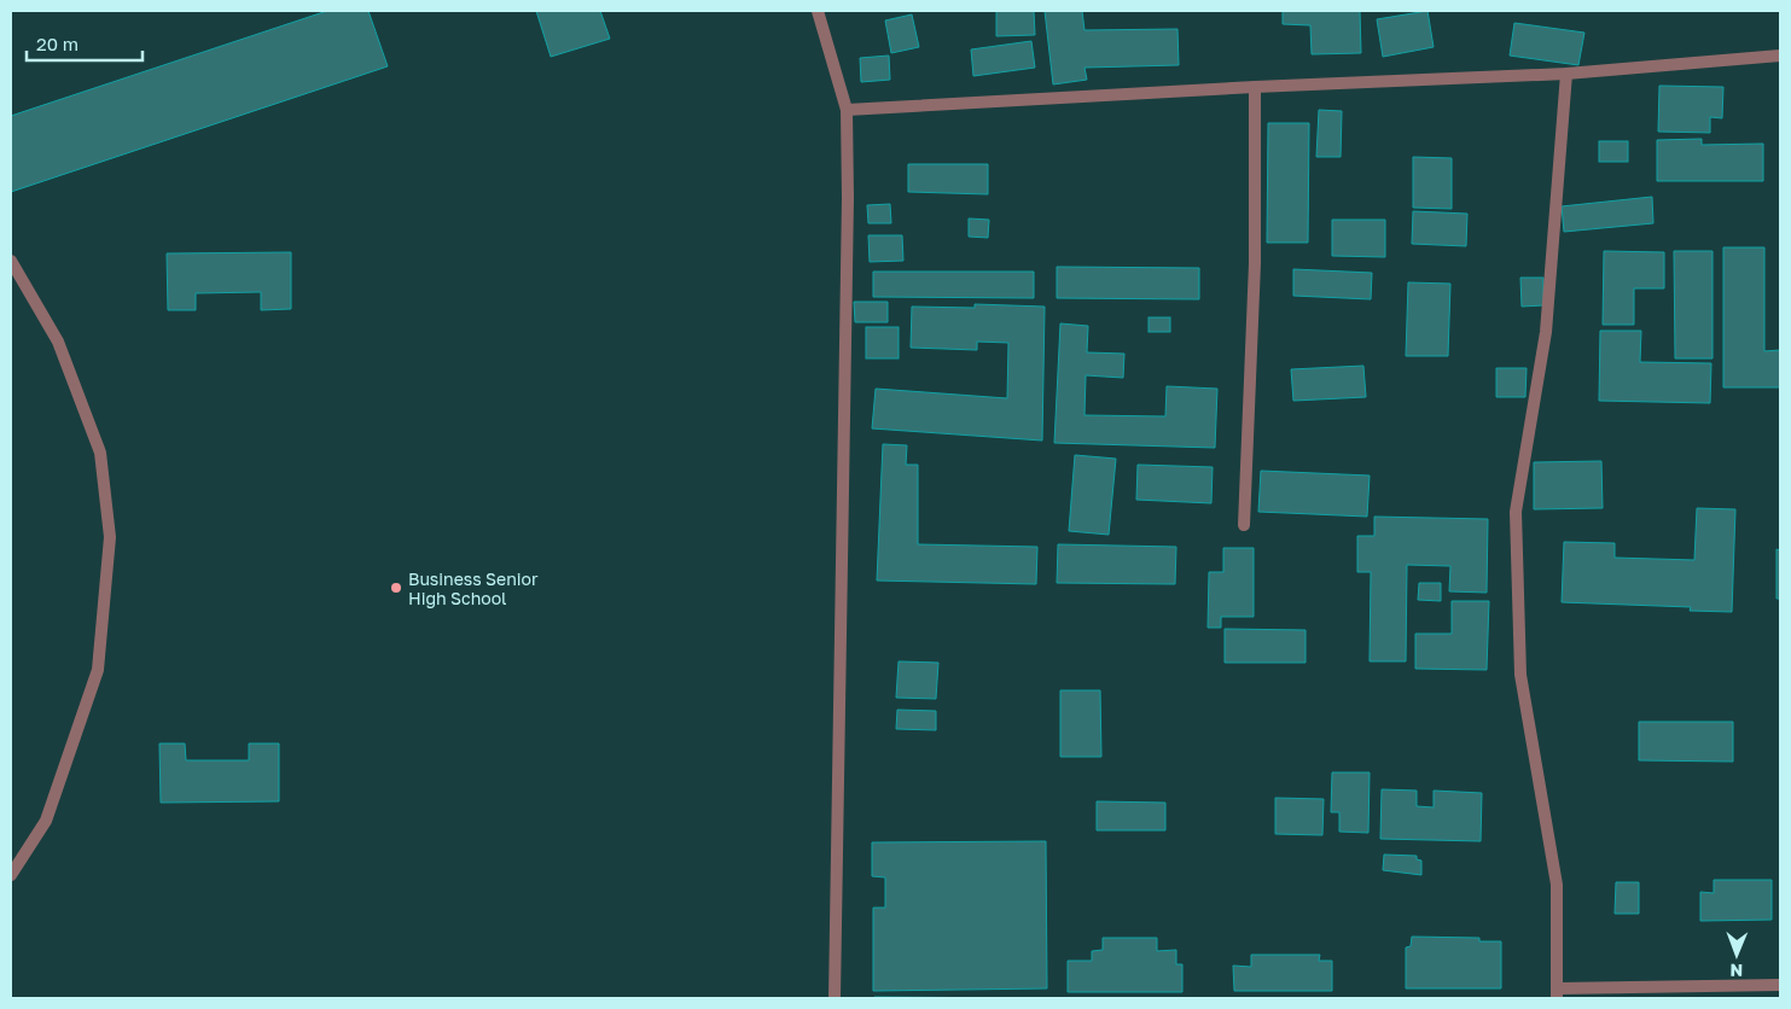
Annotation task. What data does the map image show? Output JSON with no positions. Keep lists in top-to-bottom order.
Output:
{
  "places": ["Business Senior High School"],
  "scale_bar": "20 m",
  "north": "bottom"
}
